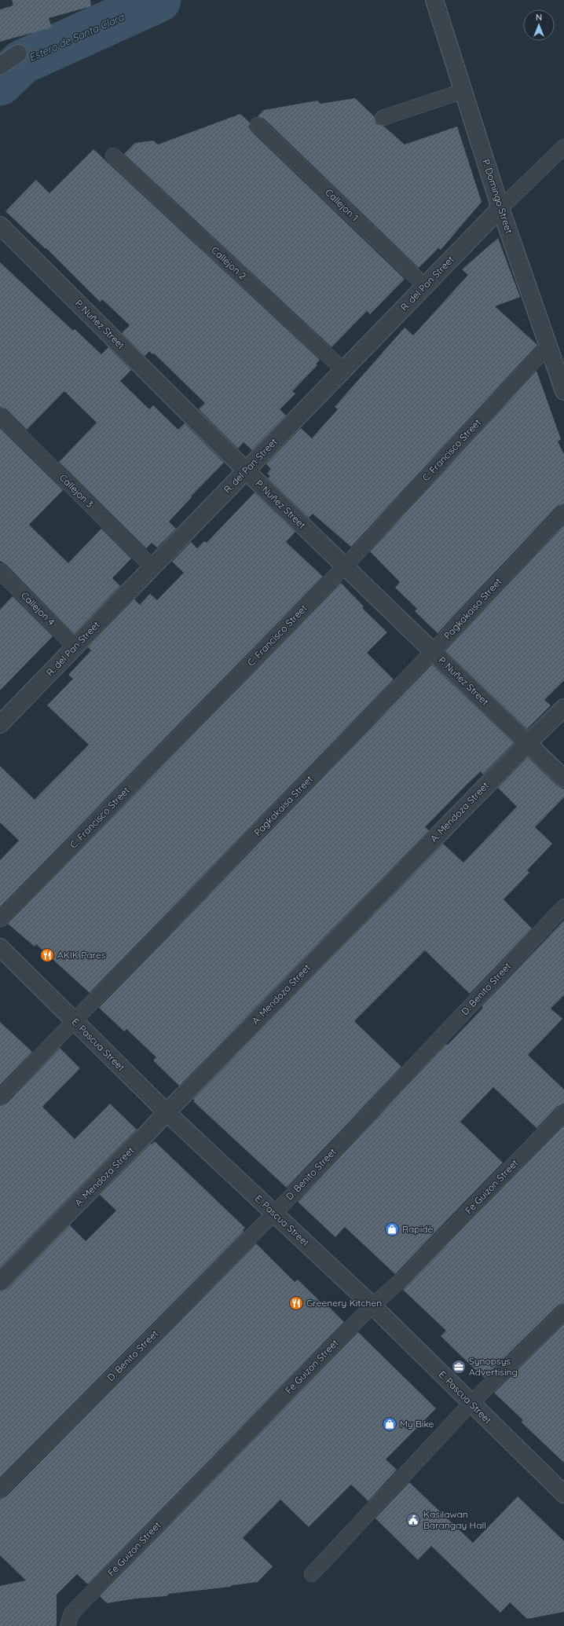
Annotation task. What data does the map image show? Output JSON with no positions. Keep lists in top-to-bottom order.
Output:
{
  "streets": {
    "street": [
      "P. Domingo Street",
      "R. del Pan Street",
      "P. Nuñez Street",
      "A. Mendoza Street",
      "E. Pascua Street"
    ],
    "lane": [
      "Callejon 1",
      "Callejon 2",
      "C. Francisco Street",
      "Callejon 3",
      "Callejon 4",
      "Pagkakaisa Street",
      "D. Benito Street",
      "Fe Guizon Street"
    ]
  },
  "crossings": [
    ["P. Domingo Street", "R. del Pan Street"],
    ["P. Domingo Street", "C. Francisco Street"],
    ["Callejon 1", "R. del Pan Street"],
    ["Callejon 2", "R. del Pan Street"],
    ["R. del Pan Street", "P. Nuñez Street"],
    ["R. del Pan Street", "Callejon 3"],
    ["R. del Pan Street", "Callejon 4"],
    ["P. Nuñez Street", "C. Francisco Street"],
    ["P. Nuñez Street", "Pagkakaisa Street"],
    ["P. Nuñez Street", "A. Mendoza Street"],
    ["Pagkakaisa Street", "E. Pascua Street"],
    ["A. Mendoza Street", "E. Pascua Street"],
    ["D. Benito Street", "E. Pascua Street"],
    ["E. Pascua Street", "Fe Guizon Street"]
  ],
  "water": ["Estero de Santa Clara"],
  "places": {
    "restaurant": ["AKIK Pares", "Greenery Kitchen"],
    "shop": ["Rapidè", "My Bike"],
    "office": ["Synopsys Advertising"],
    "public building": ["Kasilawan Barangay Hall"]
  },
  "north": "top"
}
